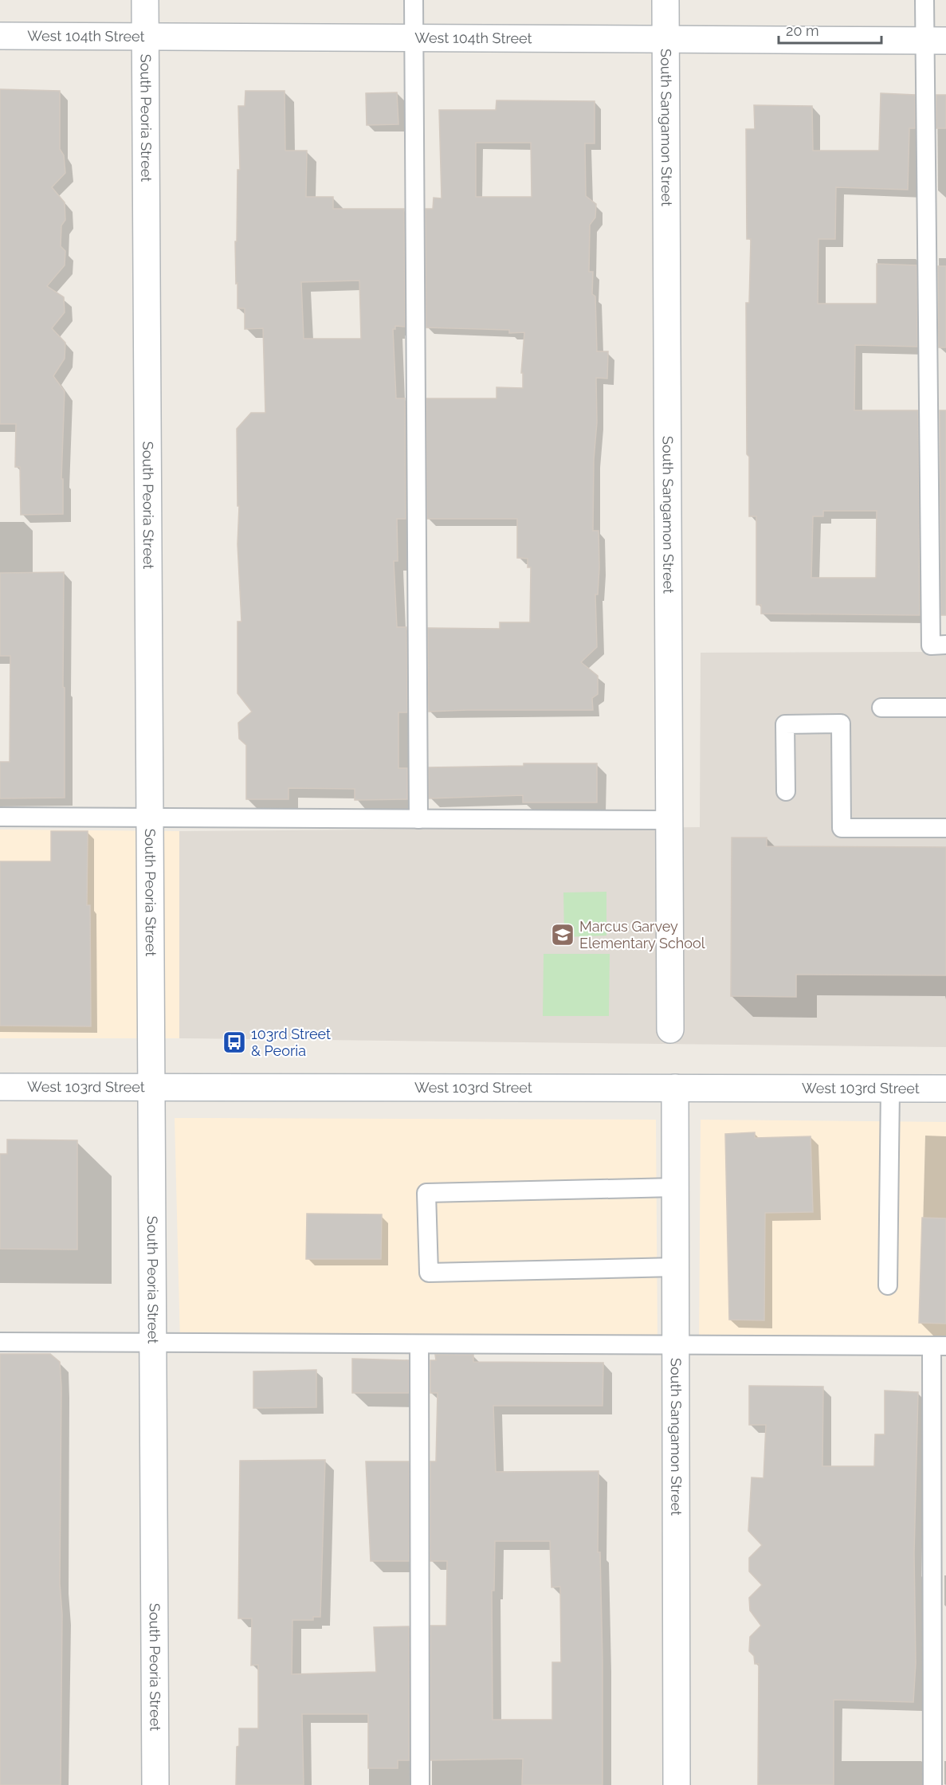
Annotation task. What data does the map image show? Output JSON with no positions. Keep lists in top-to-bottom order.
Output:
{
  "streets": {
    "street": [
      "West 104th Street",
      "South Peoria Street",
      "South Sangamon Street",
      "West 103rd Street"
    ]
  },
  "crossings": [
    ["West 104th Street", "South Peoria Street"],
    ["West 104th Street", "South Sangamon Street"],
    ["South Peoria Street", "West 103rd Street"],
    ["South Sangamon Street", "West 103rd Street"]
  ],
  "places": {
    "school or university": ["Marcus Garvey Elementary School"],
    "bus stop": ["103rd Street & Peoria"]
  },
  "scale_bar": "20 m"
}
